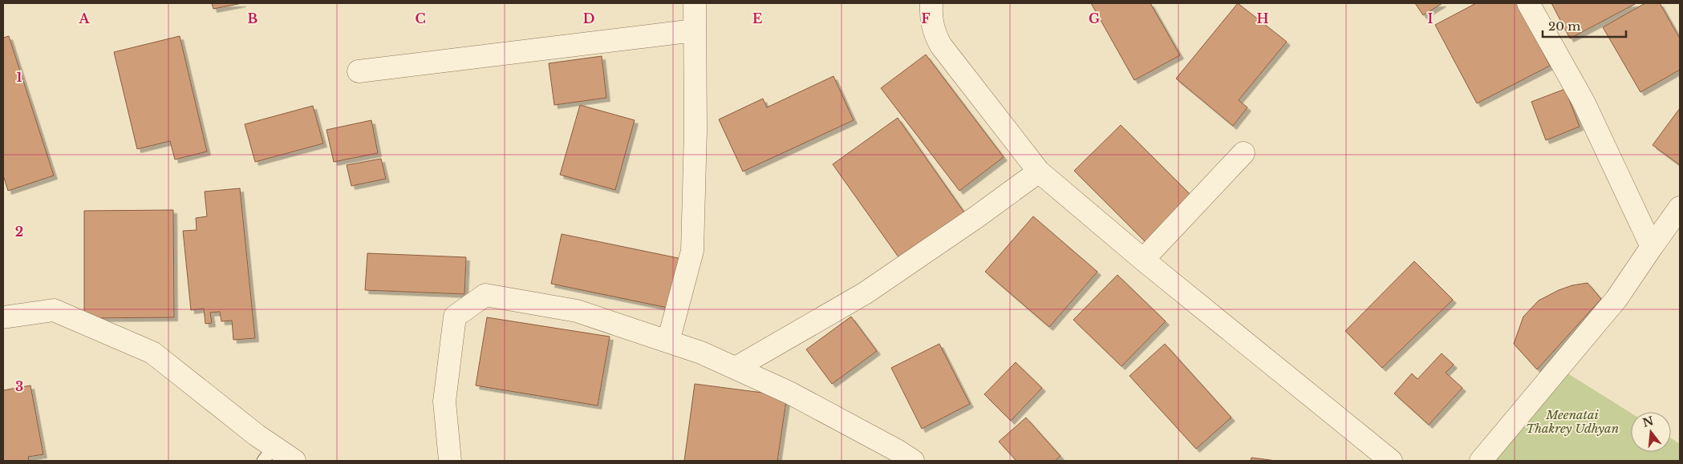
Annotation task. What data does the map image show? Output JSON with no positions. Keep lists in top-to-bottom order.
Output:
{
  "parks": ["Meenatai Thakrey Udhyan"],
  "scale_bar": "20 m",
  "north": "top",
  "grid": {
    "columns": [
      "A",
      "B",
      "C",
      "D",
      "E",
      "F",
      "G",
      "H",
      "I"
    ],
    "rows": ["1", "2", "3"]
  }
}
